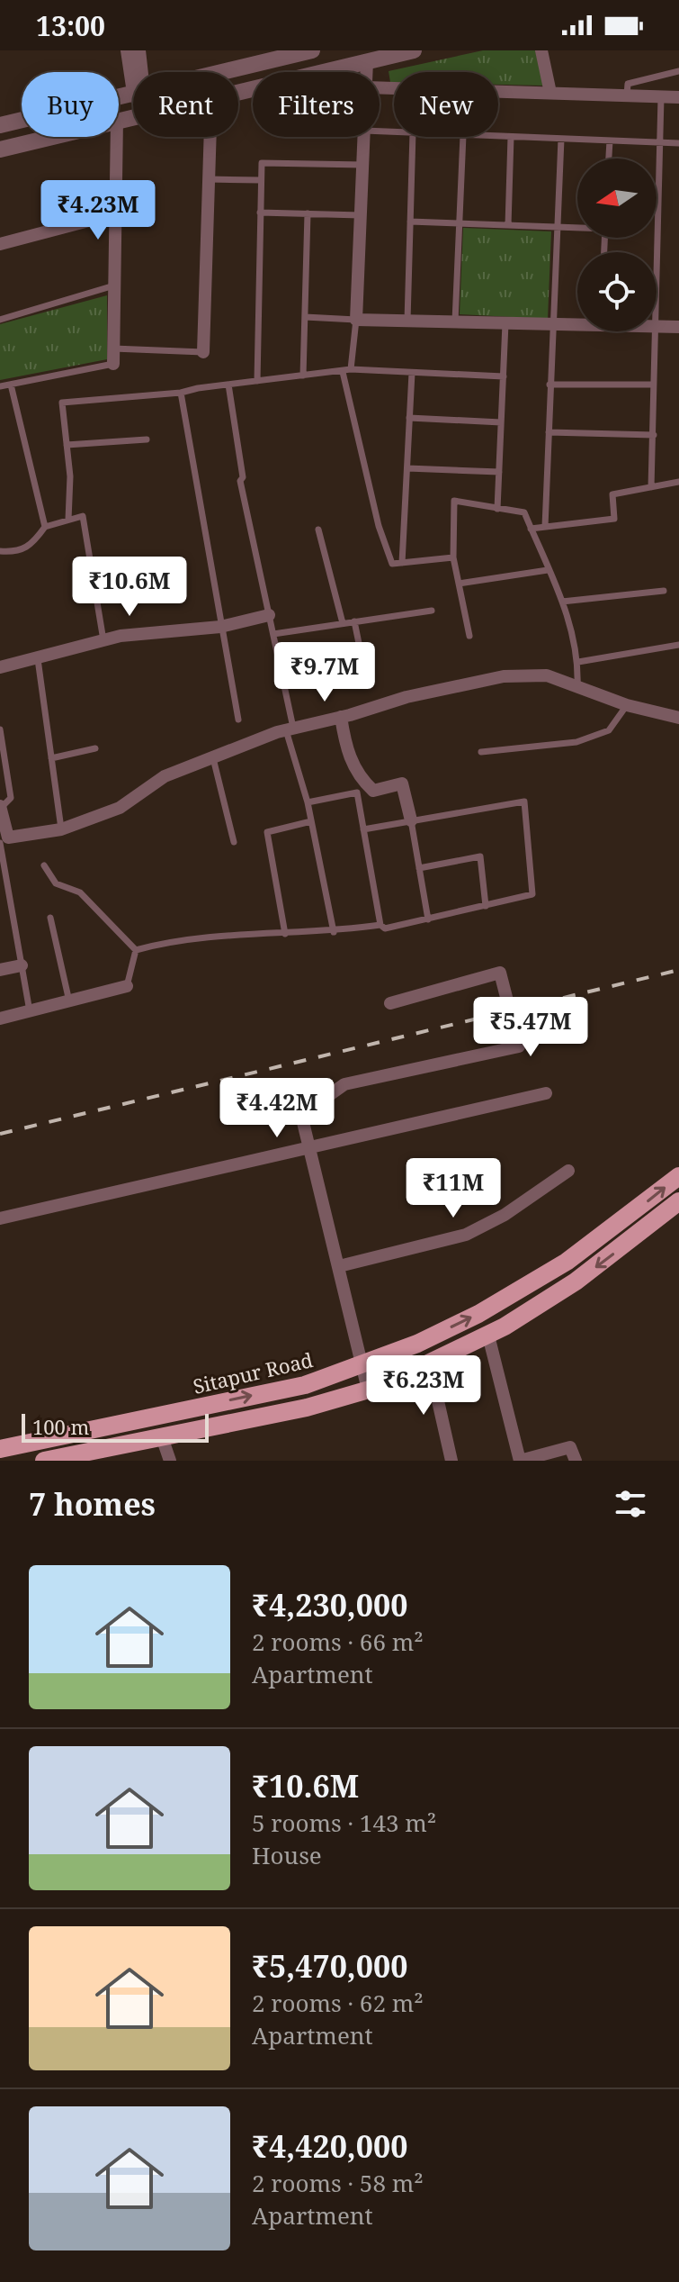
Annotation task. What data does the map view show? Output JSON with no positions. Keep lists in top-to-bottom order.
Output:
{
  "streets": {
    "main road": ["Sitapur Road"]
  },
  "scale_bar": "100 m",
  "north": "left",
  "page": {
    "status": "13:00",
    "chip": [
      "Buy",
      "Rent",
      "Filters",
      "New"
    ],
    "price": [
      "₹4.23M",
      "₹10.6M",
      "₹9.7M",
      "₹5.47M",
      "₹4.42M",
      "₹11M",
      "₹6.23M"
    ],
    "scale": "100 m",
    "heading": "7 homes",
    "list": [
      {
        "name": "₹4,230,000",
        "note": "2 rooms · 66 m² · Apartment"
      },
      {
        "name": "₹10.6M",
        "note": "5 rooms · 143 m² · House"
      },
      {
        "name": "₹5,470,000",
        "note": "2 rooms · 62 m² · Apartment"
      },
      {
        "name": "₹4,420,000",
        "note": "2 rooms · 58 m² · Apartment"
      }
    ]
  }
}
